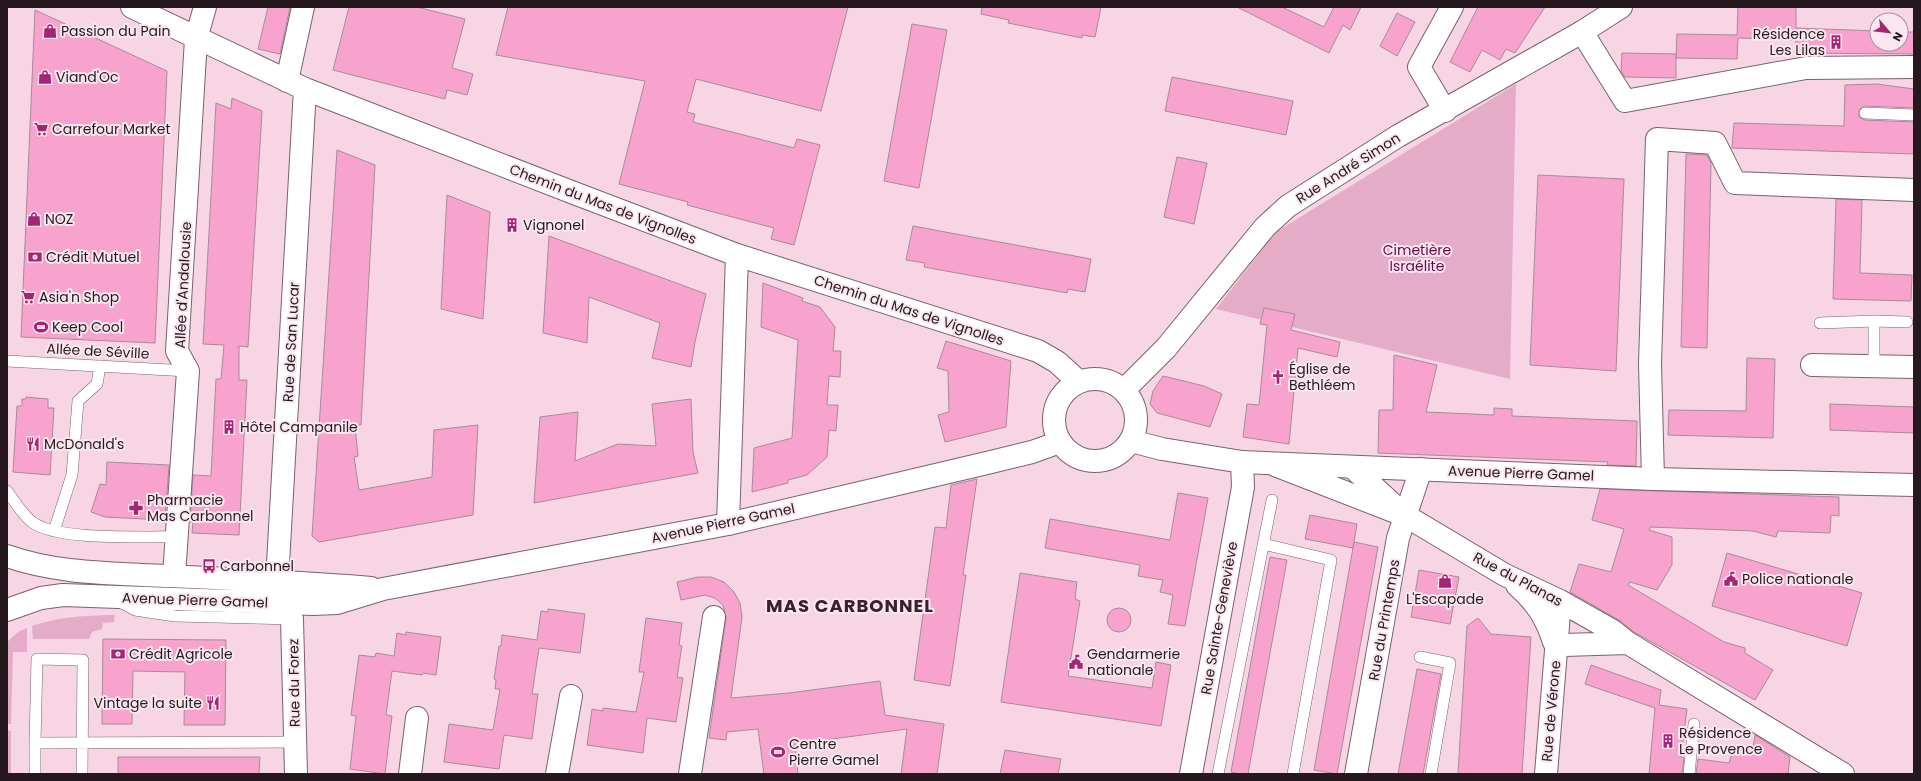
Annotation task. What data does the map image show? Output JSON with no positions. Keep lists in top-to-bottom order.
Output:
{
  "streets": {
    "street": [
      "Rue André Simon",
      "Chemin du Mas de Vignolles",
      "Allée d'Andalousie",
      "Rue de San Lucar",
      "Avenue Pierre Gamel",
      "Rue du Planas",
      "Rue Sainte-Geneviève",
      "Rue du Printemps",
      "Rue du Forez",
      "Rue de Vérone"
    ],
    "lane": ["Allée de Séville"]
  },
  "crossings": [
    ["Rue André Simon", "Chemin du Mas de Vignolles"],
    ["Rue André Simon", "Avenue Pierre Gamel"],
    ["Chemin du Mas de Vignolles", "Allée d'Andalousie"],
    ["Chemin du Mas de Vignolles", "Rue de San Lucar"],
    ["Chemin du Mas de Vignolles", "Avenue Pierre Gamel"],
    ["Allée d'Andalousie", "Allée de Séville"],
    ["Rue de San Lucar", "Avenue Pierre Gamel"],
    ["Rue de San Lucar", "Rue du Forez"],
    ["Avenue Pierre Gamel", "Rue du Planas"],
    ["Avenue Pierre Gamel", "Rue Sainte-Geneviève"],
    ["Avenue Pierre Gamel", "Rue du Printemps"],
    ["Avenue Pierre Gamel", "Rue du Forez"],
    ["Rue du Planas", "Rue du Printemps"],
    ["Rue du Planas", "Rue de Vérone"]
  ],
  "districts": ["MAS CARBONNEL"],
  "parks": ["Cimetière Israélite"],
  "places": {
    "shop": [
      "Passion du Pain",
      "Viand'Oc",
      "NOZ",
      "L'Escapade"
    ],
    "building": [
      "Résidence Les Lilas",
      "Vignonel",
      "Hôtel Campanile",
      "Résidence Le Provence"
    ],
    "supermarket": ["Carrefour Market", "Asia'n Shop"],
    "bank": ["Crédit Mutuel", "Crédit Agricole"],
    "sports": ["Keep Cool", "Centre Pierre Gamel"],
    "church": ["Église de Bethléem"],
    "restaurant": ["McDonald's", "Vintage la suite"],
    "pharmacy": ["Pharmacie Mas Carbonnel"],
    "bus stop": ["Carbonnel"],
    "public building": ["Police nationale", "Gendarmerie nationale"]
  },
  "north": "bottom right"
}
